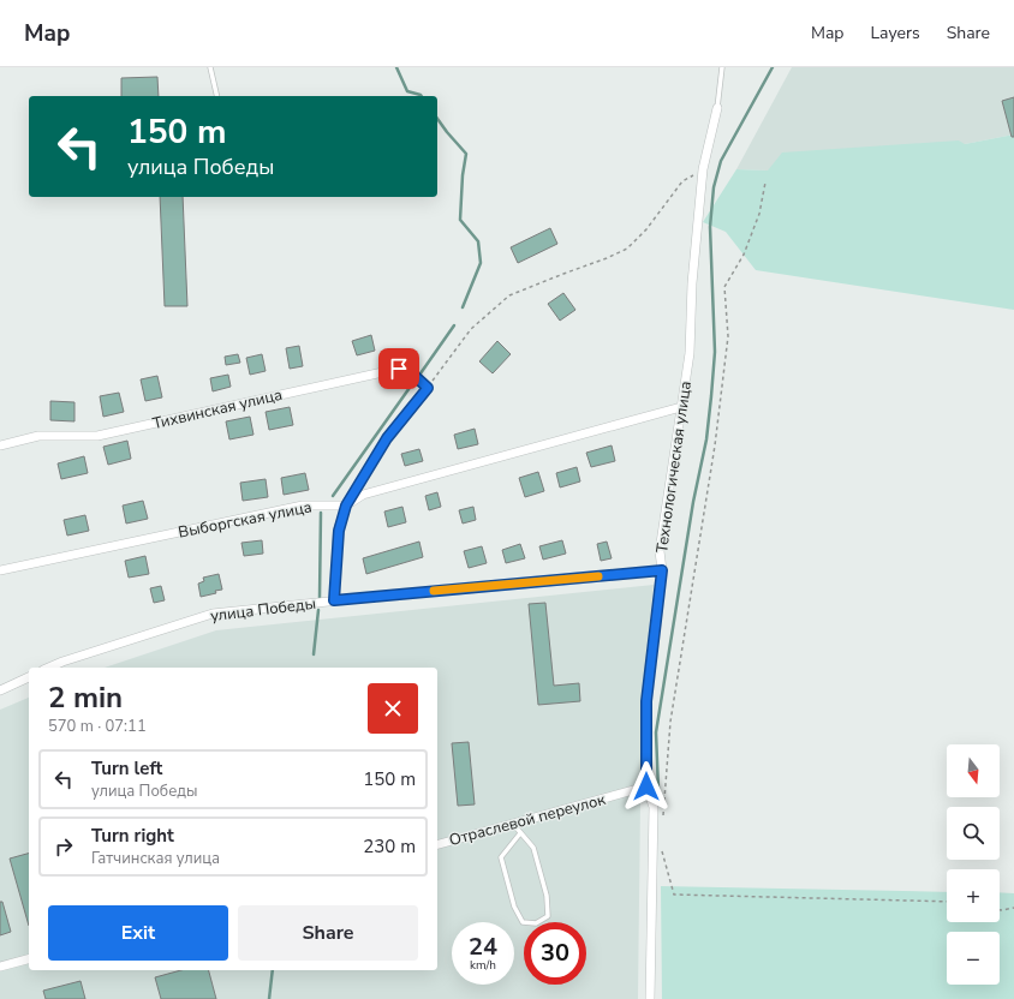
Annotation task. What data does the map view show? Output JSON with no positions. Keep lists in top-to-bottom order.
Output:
{
  "streets": {
    "street": [
      "Тихвинская улица",
      "Технологическая улица",
      "Выборгская улица",
      "улица Победы",
      "Отраслевой переулок"
    ]
  },
  "crossings": [
    ["Технологическая улица", "Выборгская улица"],
    ["Технологическая улица", "улица Победы"],
    ["Технологическая улица", "Отраслевой переулок"]
  ],
  "north": "bottom",
  "page": {
    "header": "Map",
    "nav": ["Map", "Layers", "Share"],
    "turn": ["150 m", "улица Победы"],
    "heading": ["2 min", "570 m · 07:11"],
    "map_buttons": ["+", "−"],
    "list": [
      {
        "name": "Turn left",
        "note": "улица Победы",
        "value": "150 m"
      },
      {
        "name": "Turn right",
        "note": "Гатчинская улица",
        "value": "230 m"
      }
    ],
    "buttons": ["Exit", "Share"],
    "speed": "24 km/h",
    "limit": "30"
  }
}
